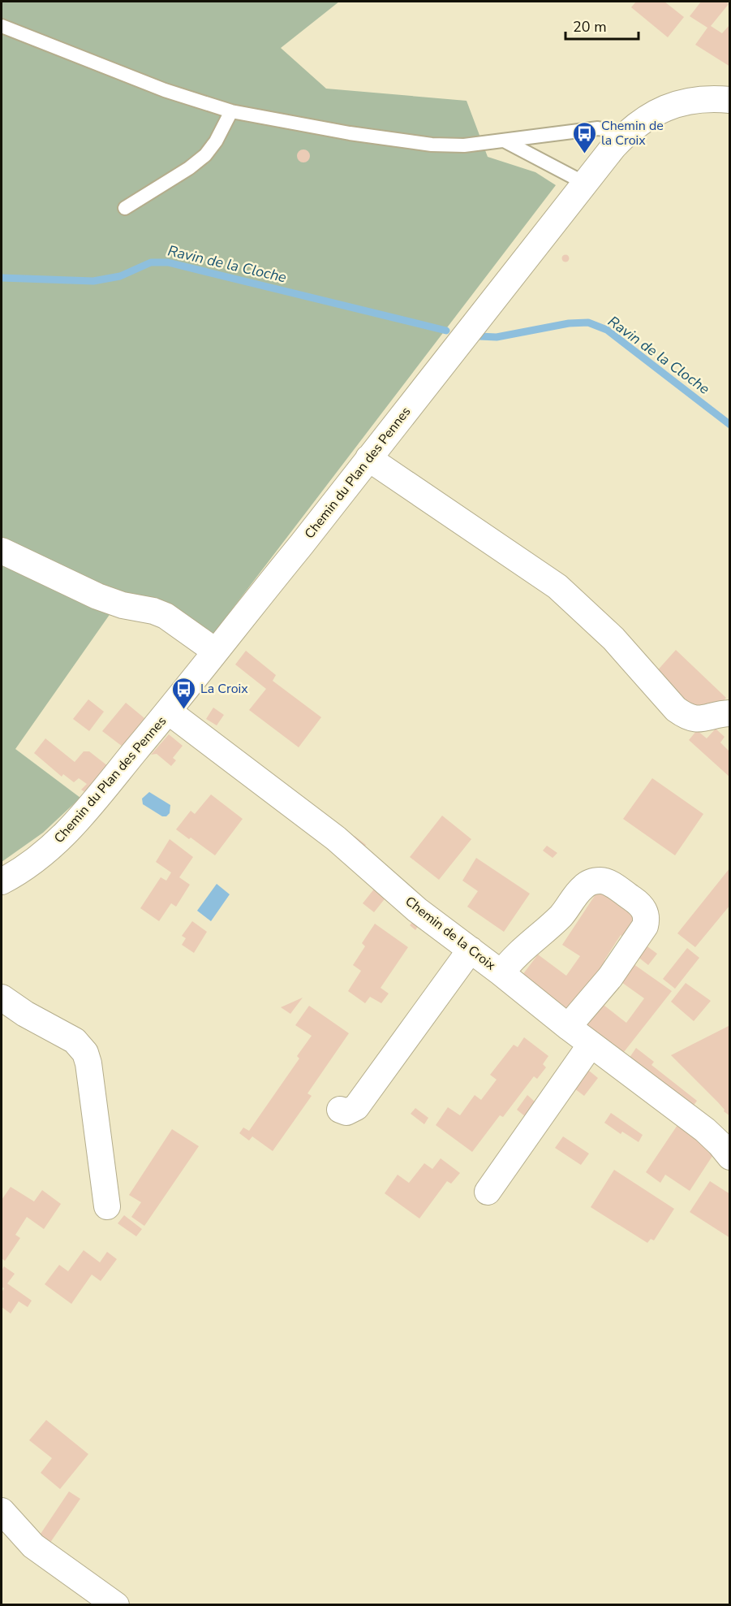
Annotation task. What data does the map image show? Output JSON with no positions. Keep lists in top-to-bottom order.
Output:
{
  "streets": {
    "street": ["Chemin du Plan des Pennes", "Chemin de la Croix"]
  },
  "crossings": [
    ["Chemin du Plan des Pennes", "Chemin de la Croix"]
  ],
  "water": ["Ravin de la Cloche"],
  "places": {
    "bus stop": ["Chemin de la Croix", "La Croix"]
  },
  "scale_bar": "20 m"
}
